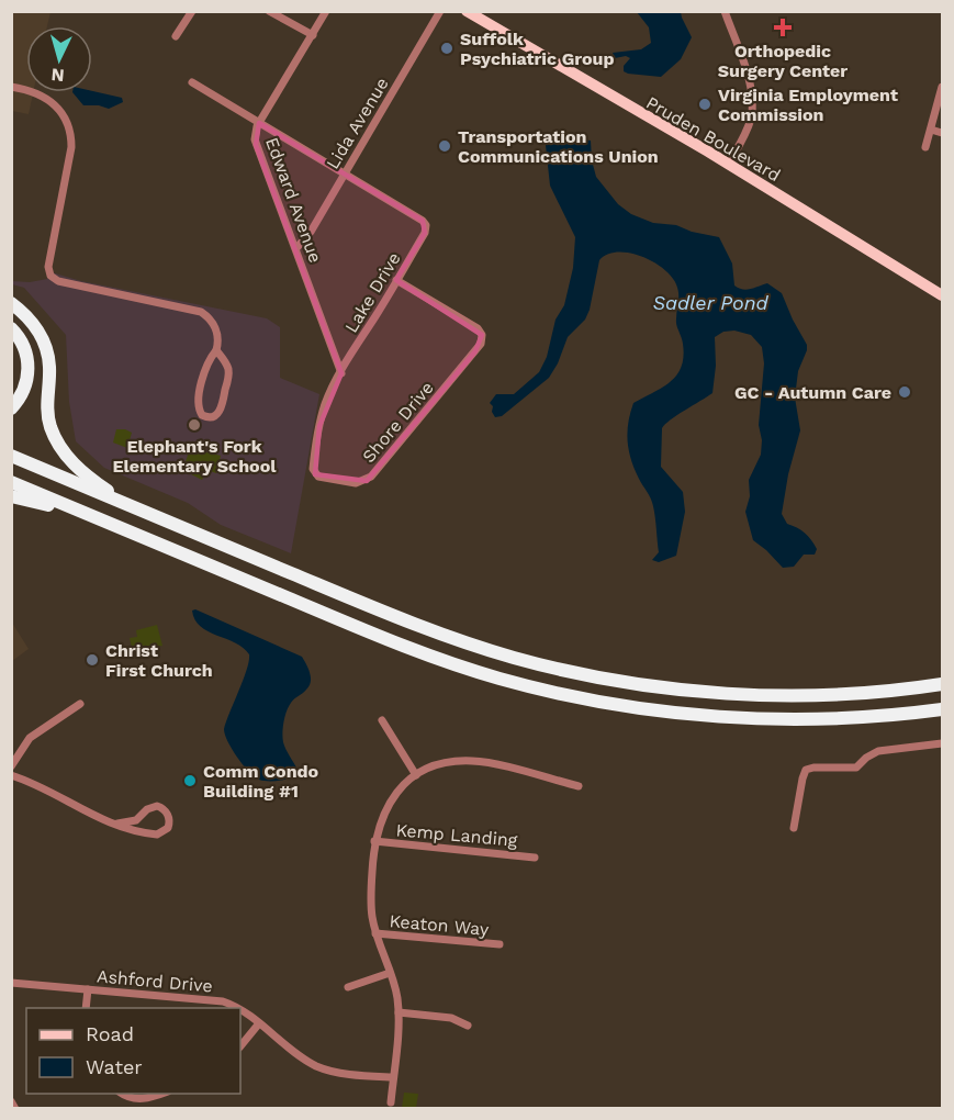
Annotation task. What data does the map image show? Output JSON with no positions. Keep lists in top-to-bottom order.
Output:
{
  "streets": {
    "main road": ["Pruden Boulevard"],
    "street": [
      "Lida Avenue",
      "Edward Avenue",
      "Lake Drive",
      "Shore Drive",
      "Kemp Landing",
      "Keaton Way",
      "Ashford Drive"
    ]
  },
  "crossings": [
    ["Lida Avenue", "Edward Avenue"],
    ["Lida Avenue", "Lake Drive"],
    ["Edward Avenue", "Lake Drive"],
    ["Edward Avenue", "Shore Drive"],
    ["Lake Drive", "Shore Drive"]
  ],
  "water": ["Sadler Pond"],
  "places": {
    "health": ["Orthopedic Surgery Center"],
    "other": [
      "Suffolk Psychiatric Group",
      "Virginia Employment Commission",
      "Transportation Communications Union",
      "GC - Autumn Care",
      "Elephant's Fork Elementary School",
      "Christ First Church",
      "Comm Condo Building #1"
    ]
  },
  "legend": ["Road", "Water"],
  "north": "bottom"
}
